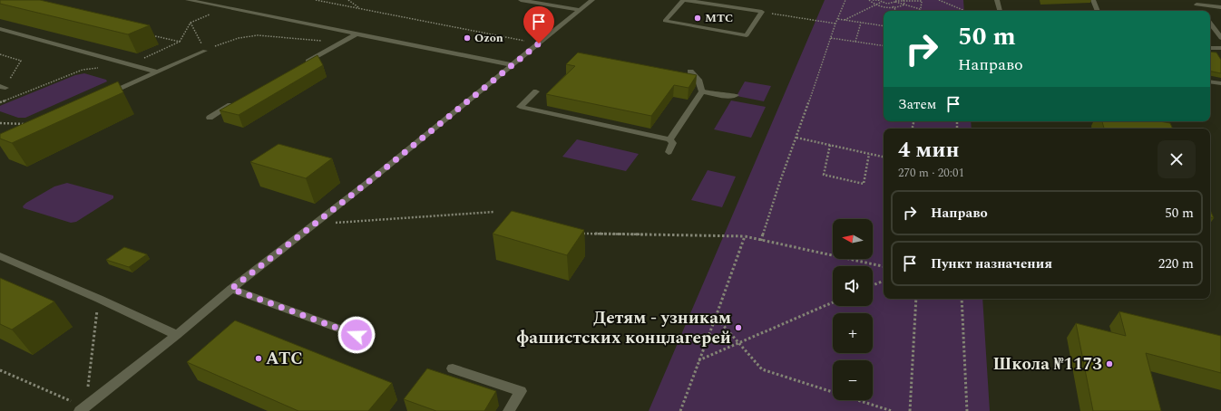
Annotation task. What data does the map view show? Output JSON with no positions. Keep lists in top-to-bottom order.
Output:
{
  "places": [
    "МТС",
    "Ozon",
    "Детям - узникам фашистских концлагерей",
    "АТС",
    "Школа №1173"
  ],
  "north": "left",
  "page": {
    "turn": ["50 m", "Направо"],
    "then": "Затем",
    "heading": ["4 мин", "270 m · 20:01"],
    "list": [
      {
        "name": "Направо",
        "value": "50 m"
      },
      {
        "name": "Пункт назначения",
        "value": "220 m"
      }
    ],
    "map_buttons": ["+", "−"]
  }
}
